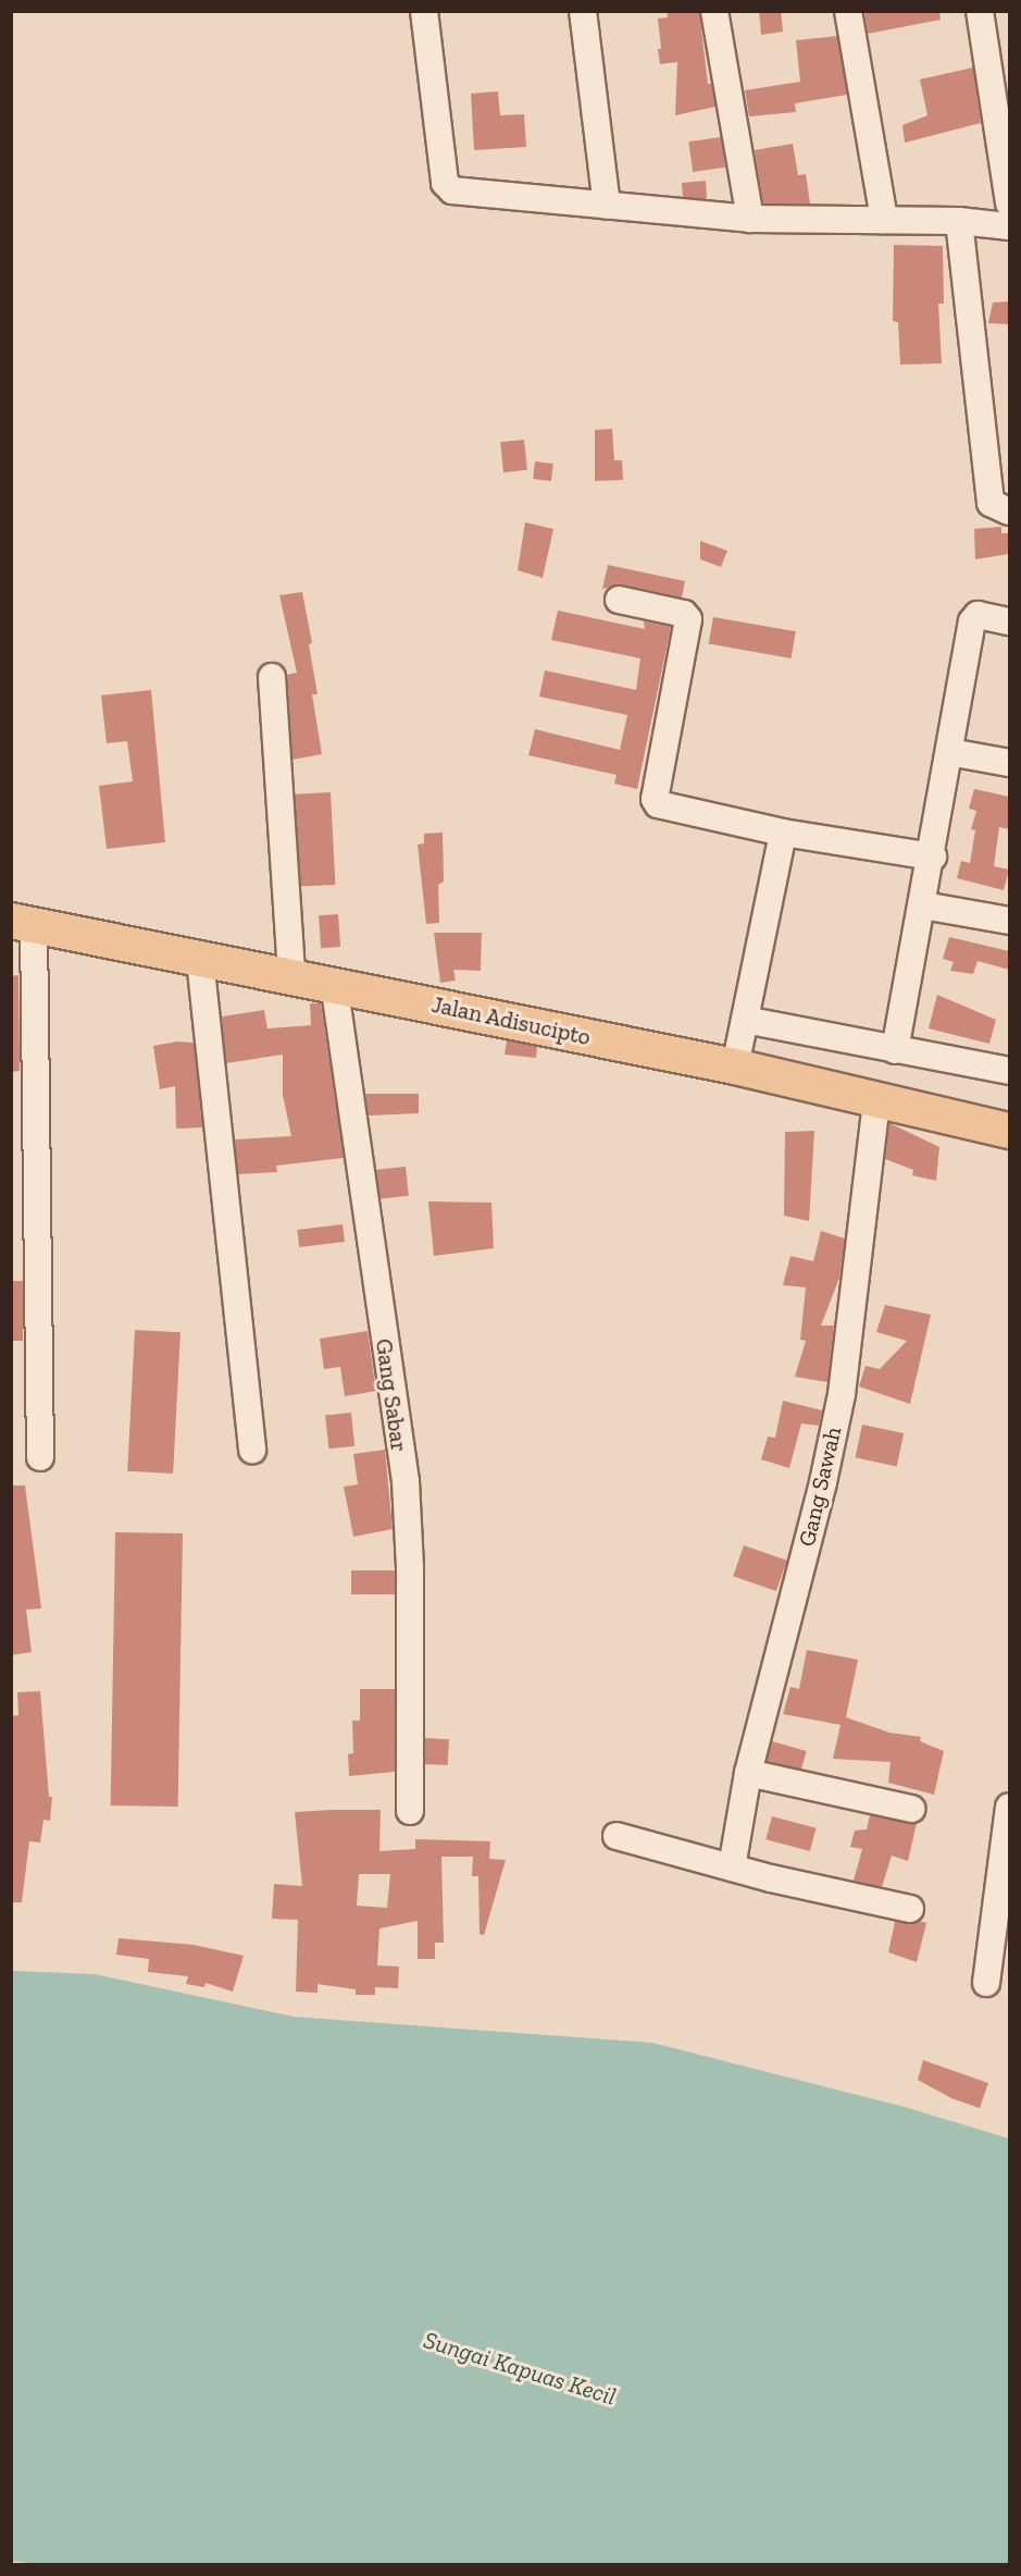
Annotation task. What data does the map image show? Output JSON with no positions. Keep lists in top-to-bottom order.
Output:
{
  "streets": {
    "main road": ["Jalan Adisucipto"],
    "street": ["Gang Sabar", "Gang Sawah"]
  },
  "crossings": [
    ["Jalan Adisucipto", "Gang Sabar"],
    ["Jalan Adisucipto", "Gang Sawah"]
  ],
  "water": ["Sungai Kapuas Kecil"]
}
